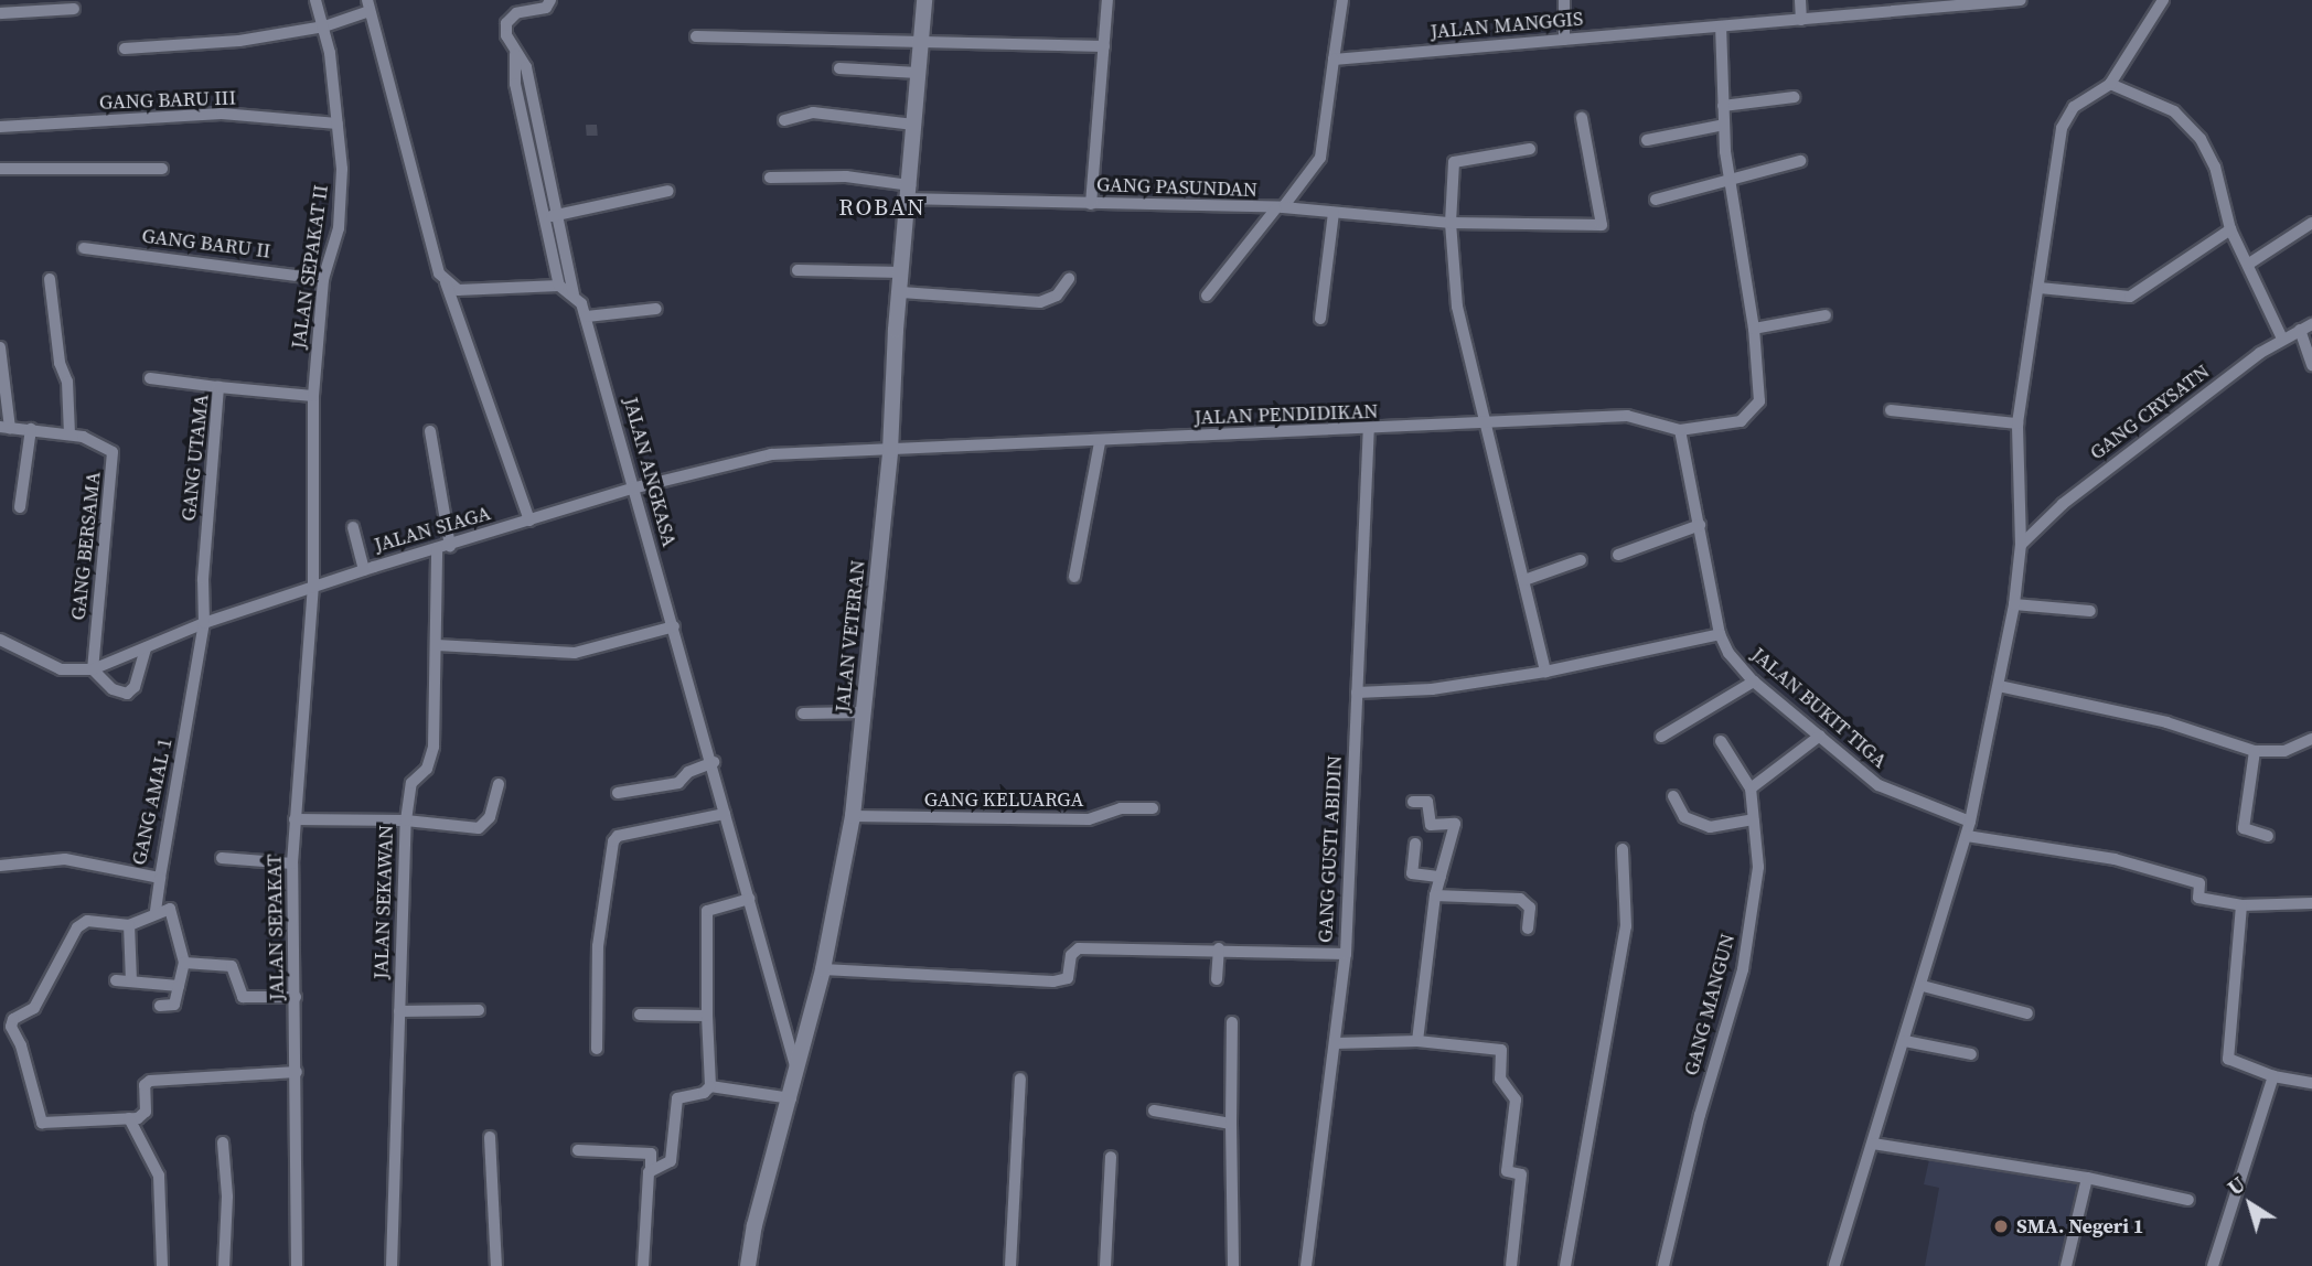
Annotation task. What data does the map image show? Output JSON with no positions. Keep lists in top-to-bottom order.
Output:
{
  "streets": {
    "street": [
      "JALAN MANGGIS",
      "GANG BARU III",
      "GANG PASUNDAN",
      "GANG BARU II",
      "JALAN SEPAKAT II",
      "GANG CRYSATN",
      "JALAN PENDIDIKAN",
      "GANG UTAMA",
      "JALAN ANGKASA",
      "JALAN SIAGA",
      "GANG BERSAMA",
      "JALAN VETERAN",
      "JALAN BUKIT TIGA",
      "GANG KELUARGA",
      "GANG AMAL 1",
      "GANG GUSTI ABIDIN",
      "JALAN SEKAWAN",
      "JALAN SEPAKAT",
      "GANG MANGUN"
    ]
  },
  "crossings": [
    ["JALAN MANGGIS", "GANG PASUNDAN"],
    ["GANG BARU III", "JALAN SEPAKAT II"],
    ["GANG PASUNDAN", "JALAN VETERAN"],
    ["GANG BARU II", "JALAN SEPAKAT II"],
    ["JALAN SEPAKAT II", "GANG UTAMA"],
    ["JALAN SEPAKAT II", "JALAN SIAGA"],
    ["JALAN SEPAKAT II", "JALAN SEPAKAT"],
    ["JALAN PENDIDIKAN", "JALAN SIAGA"],
    ["JALAN PENDIDIKAN", "JALAN VETERAN"],
    ["JALAN PENDIDIKAN", "JALAN BUKIT TIGA"],
    ["JALAN PENDIDIKAN", "GANG GUSTI ABIDIN"],
    ["GANG UTAMA", "JALAN SIAGA"],
    ["GANG UTAMA", "GANG AMAL 1"],
    ["JALAN ANGKASA", "JALAN SIAGA"],
    ["JALAN ANGKASA", "JALAN VETERAN"],
    ["JALAN SIAGA", "GANG BERSAMA"],
    ["JALAN SIAGA", "JALAN VETERAN"],
    ["JALAN SIAGA", "GANG AMAL 1"],
    ["JALAN SIAGA", "JALAN SEKAWAN"],
    ["JALAN SIAGA", "JALAN SEPAKAT"],
    ["JALAN VETERAN", "GANG KELUARGA"]
  ],
  "districts": ["ROBAN"],
  "places": ["SMA. Negeri 1"],
  "north": "top left"
}
